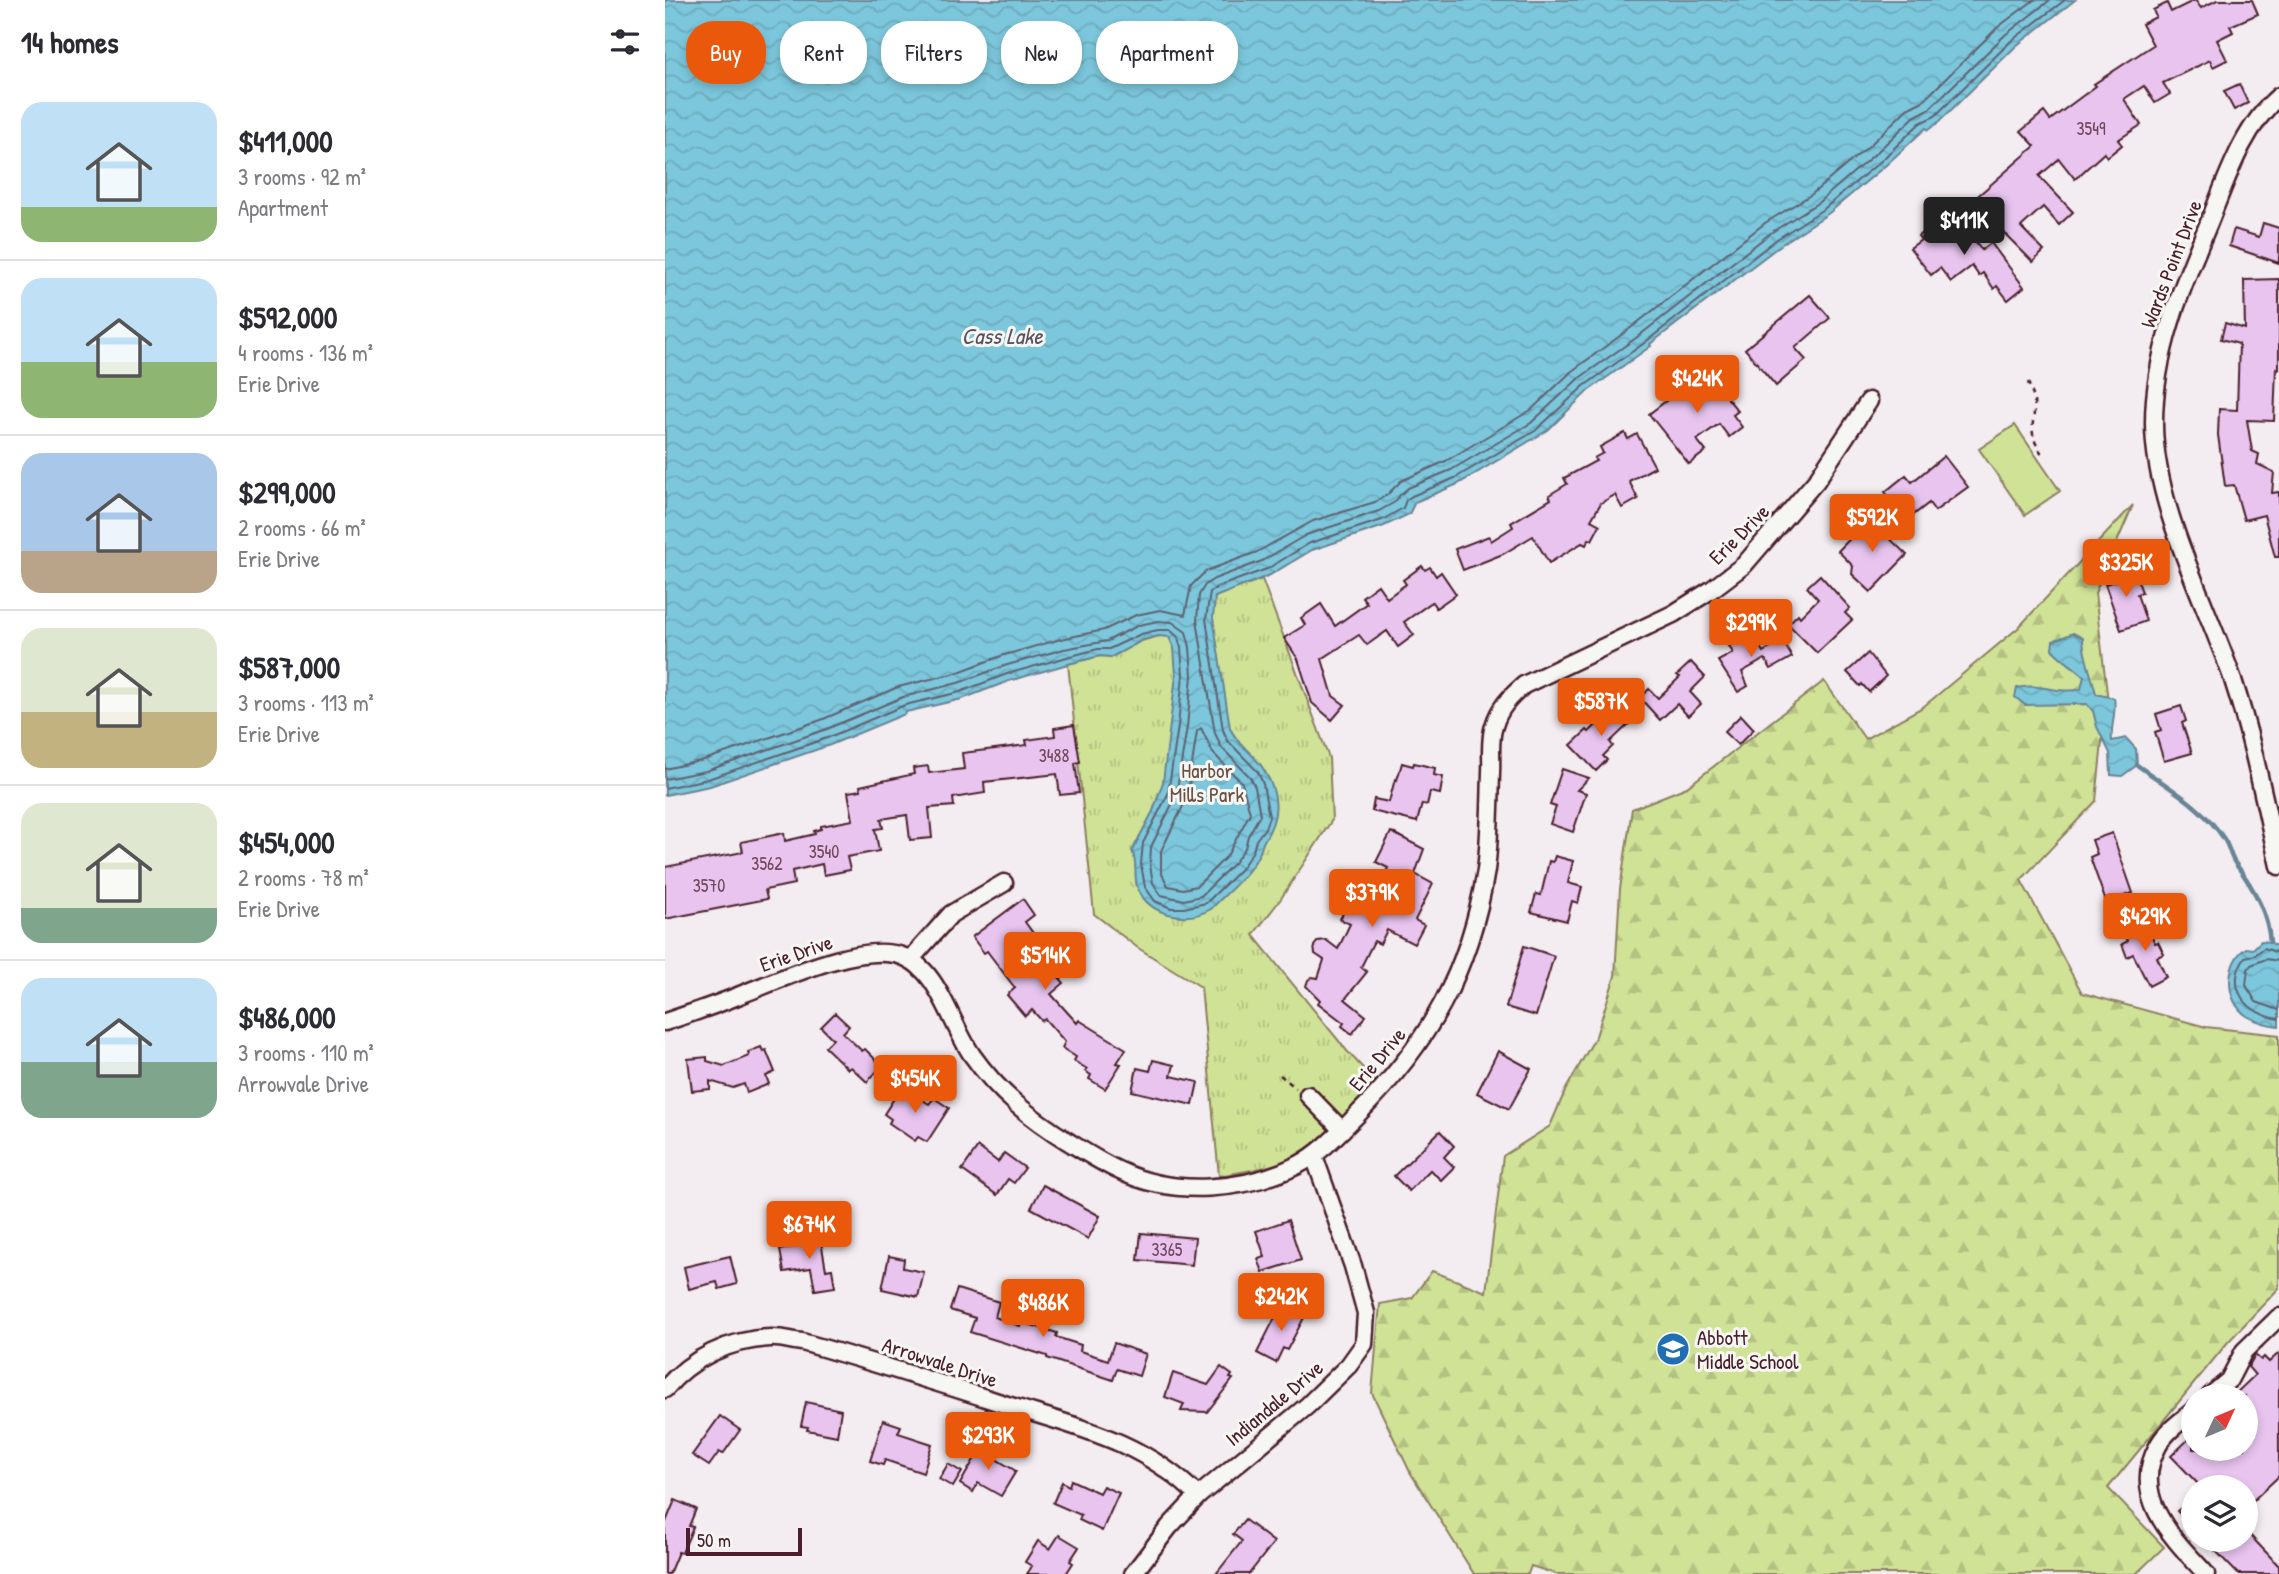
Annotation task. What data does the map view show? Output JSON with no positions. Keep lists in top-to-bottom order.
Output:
{
  "streets": {
    "street": [
      "Wards Point Drive",
      "Erie Drive",
      "Arrowvale Drive",
      "Indiandale Drive"
    ]
  },
  "crossings": [
    ["Erie Drive", "Indiandale Drive"],
    ["Arrowvale Drive", "Indiandale Drive"]
  ],
  "water": ["Cass Lake"],
  "parks": ["Harbor Mills Park"],
  "places": {
    "school or university": ["Abbott Middle School"]
  },
  "house_numbers": [
    "3549",
    "3488",
    "3540",
    "3562",
    "3570",
    "3365"
  ],
  "scale_bar": "50 m",
  "north": "top right",
  "page": {
    "heading": "14 homes",
    "chip": [
      "Buy",
      "Rent",
      "Filters",
      "New",
      "Apartment"
    ],
    "list": [
      {
        "name": "$411,000",
        "note": "3 rooms · 92 m² · Apartment"
      },
      {
        "name": "$592,000",
        "note": "4 rooms · 136 m² · Erie Drive"
      },
      {
        "name": "$299,000",
        "note": "2 rooms · 66 m² · Erie Drive"
      },
      {
        "name": "$587,000",
        "note": "3 rooms · 113 m² · Erie Drive"
      },
      {
        "name": "$454,000",
        "note": "2 rooms · 78 m² · Erie Drive"
      },
      {
        "name": "$486,000",
        "note": "3 rooms · 110 m² · Arrowvale Drive"
      }
    ],
    "price": [
      "$411K",
      "$424K",
      "$592K",
      "$325K",
      "$299K",
      "$587K",
      "$379K",
      "$429K",
      "$514K",
      "$454K",
      "$674K",
      "$242K",
      "$486K",
      "$293K"
    ],
    "scale": "50 m"
  }
}
